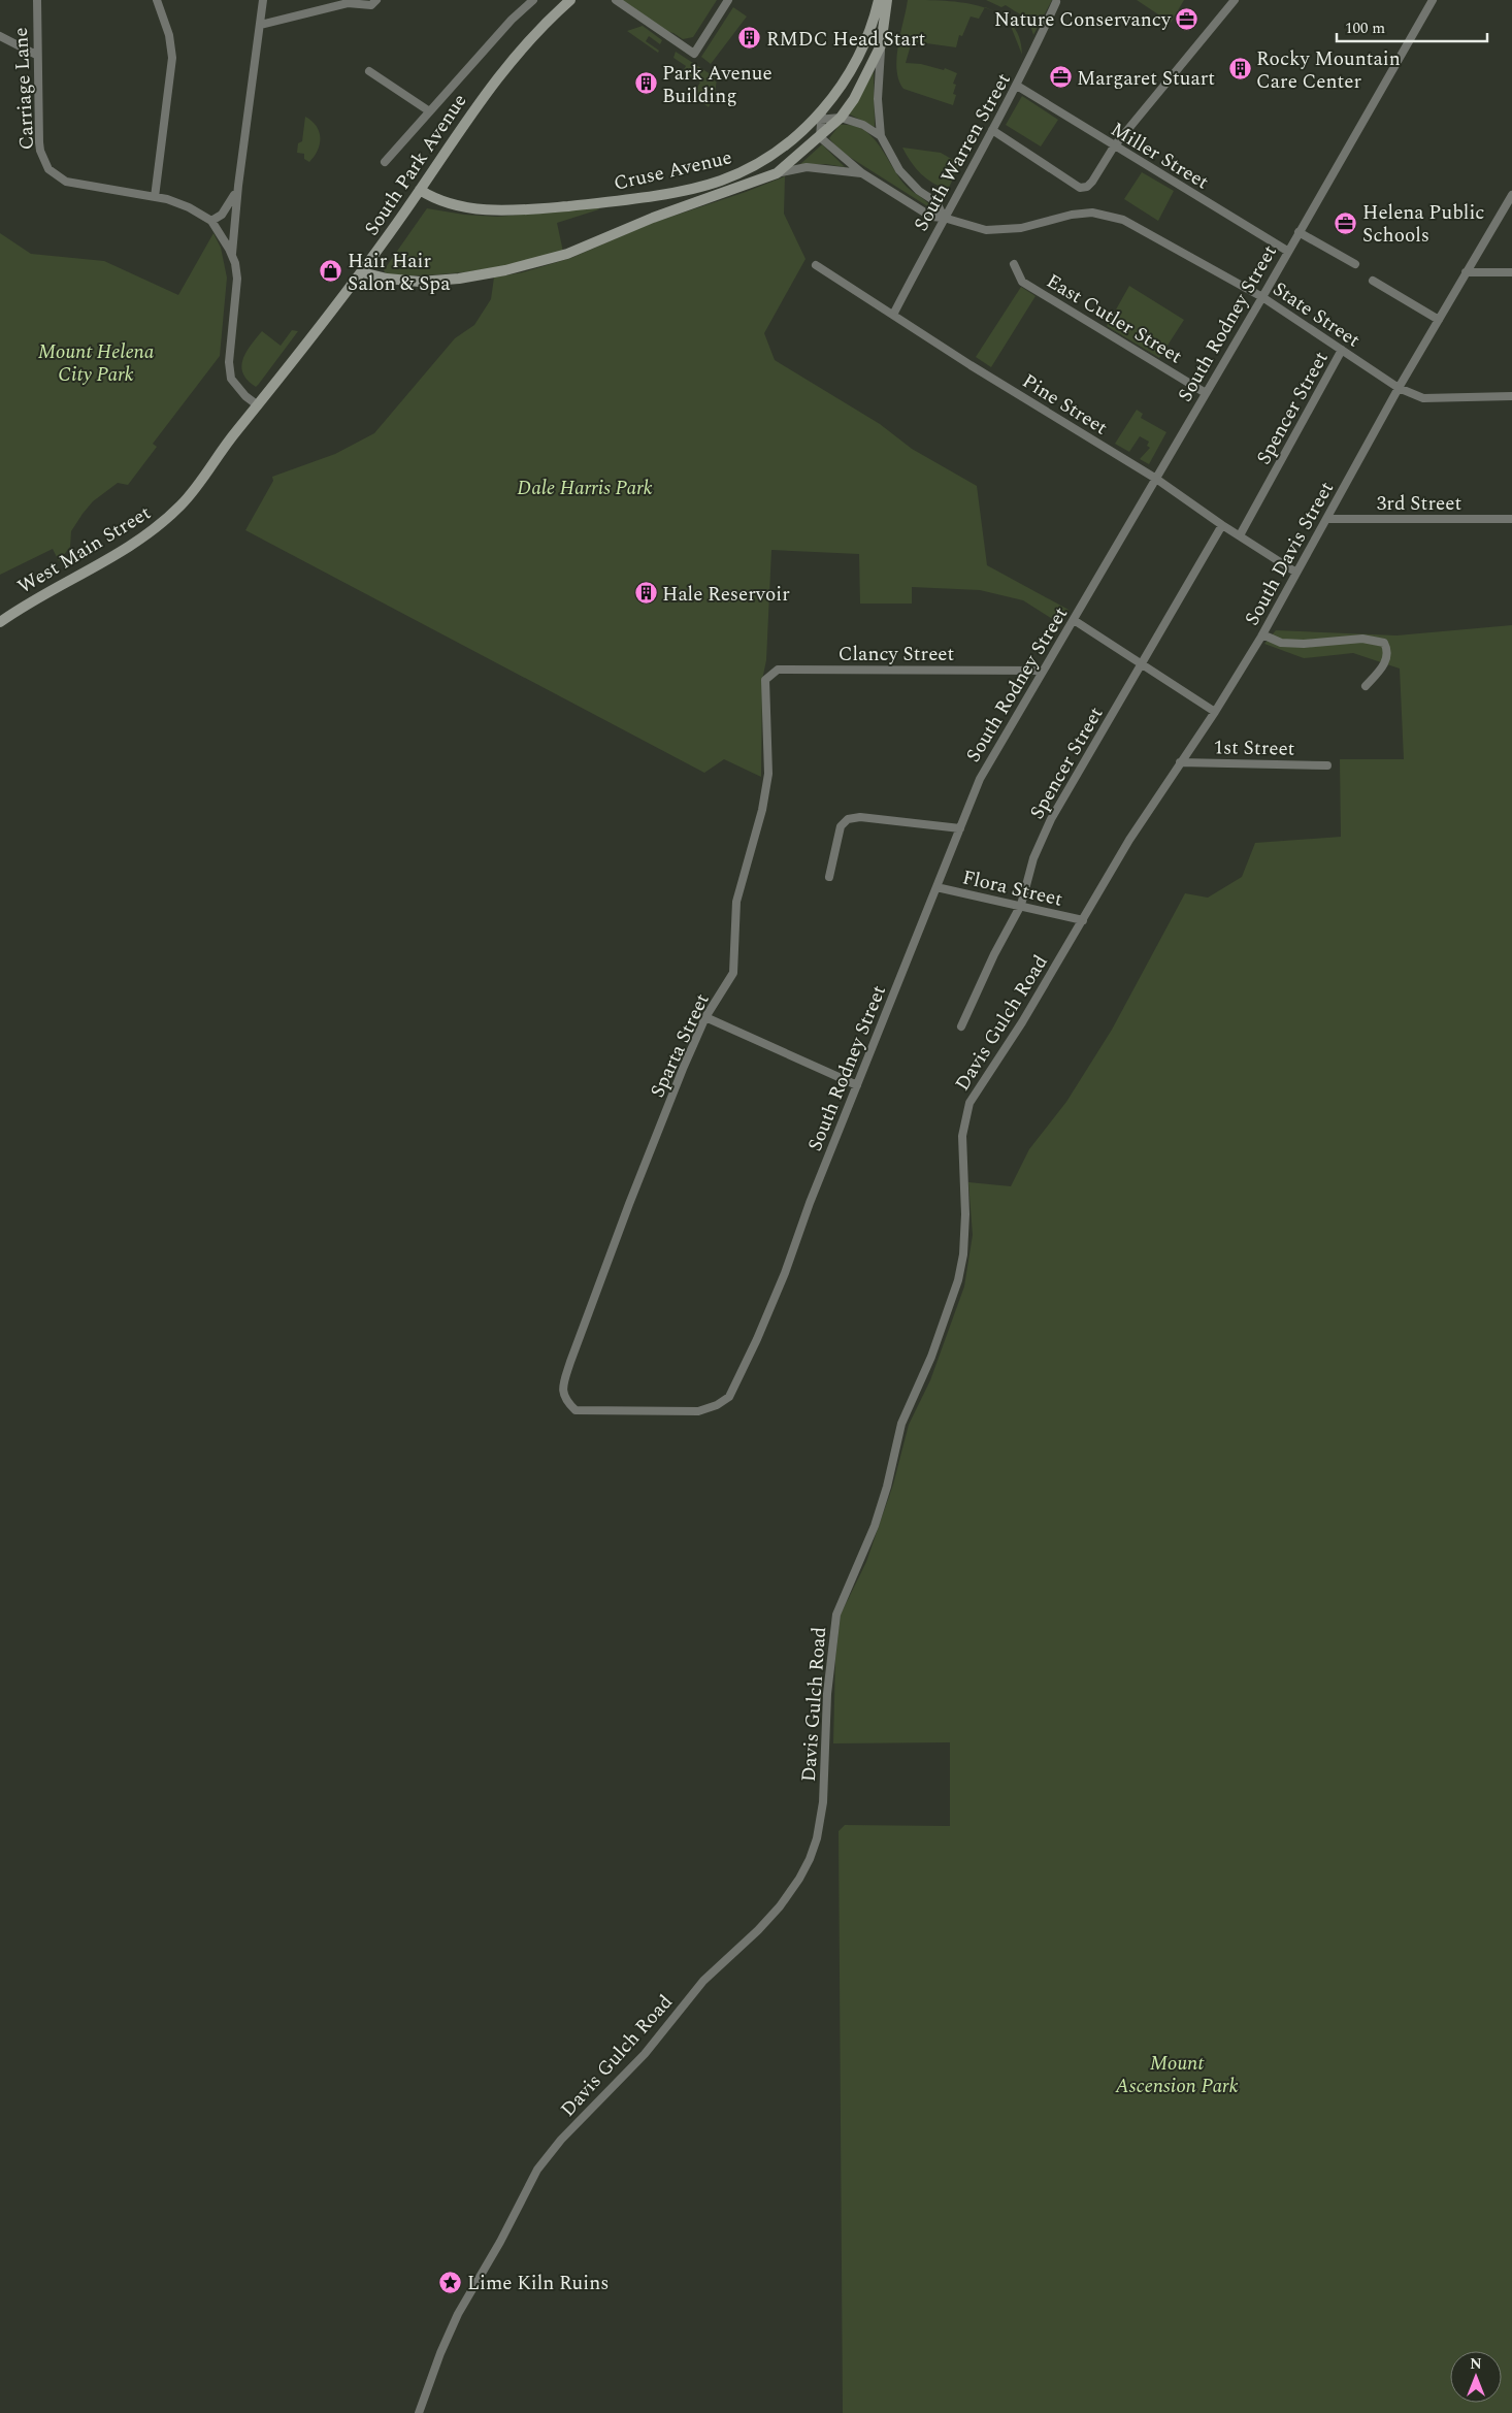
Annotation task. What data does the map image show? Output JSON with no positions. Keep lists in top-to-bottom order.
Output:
{
  "streets": {
    "street": [
      "Carriage Lane",
      "South Warren Street",
      "Miller Street",
      "South Park Avenue",
      "Cruse Avenue",
      "State Street",
      "East Cutler Street",
      "South Rodney Street",
      "Pine Street",
      "Spencer Street",
      "3rd Street",
      "West Main Street",
      "South Davis Street",
      "Clancy Street",
      "1st Street",
      "Flora Street",
      "Davis Gulch Road",
      "Sparta Street"
    ]
  },
  "crossings": [
    ["Carriage Lane", "South Park Avenue"],
    ["Carriage Lane", "West Main Street"],
    ["South Warren Street", "Miller Street"],
    ["South Warren Street", "State Street"],
    ["South Warren Street", "Pine Street"],
    ["Miller Street", "South Rodney Street"],
    ["South Park Avenue", "Cruse Avenue"],
    ["South Park Avenue", "West Main Street"],
    ["State Street", "South Rodney Street"],
    ["State Street", "Spencer Street"],
    ["State Street", "South Davis Street"],
    ["East Cutler Street", "South Rodney Street"],
    ["South Rodney Street", "Pine Street"],
    ["South Rodney Street", "Clancy Street"],
    ["South Rodney Street", "Flora Street"],
    ["South Rodney Street", "Sparta Street"],
    ["Pine Street", "Spencer Street"],
    ["Pine Street", "South Davis Street"],
    ["Spencer Street", "Flora Street"],
    ["3rd Street", "South Davis Street"],
    ["South Davis Street", "1st Street"],
    ["South Davis Street", "Flora Street"],
    ["South Davis Street", "Davis Gulch Road"],
    ["Clancy Street", "Sparta Street"],
    ["Flora Street", "Davis Gulch Road"]
  ],
  "parks": ["Mount Helena City Park", "Dale Harris Park", "Mount Ascension Park"],
  "places": {
    "office": ["Nature Conservancy", "Margaret Stuart", "Helena Public Schools"],
    "building": [
      "RMDC Head Start",
      "Rocky Mountain Care Center",
      "Park Avenue Building",
      "Hale Reservoir"
    ],
    "shop": ["Hair Hair Salon & Spa"],
    "place": ["Lime Kiln Ruins"]
  },
  "scale_bar": "100 m",
  "north": "top"
}
